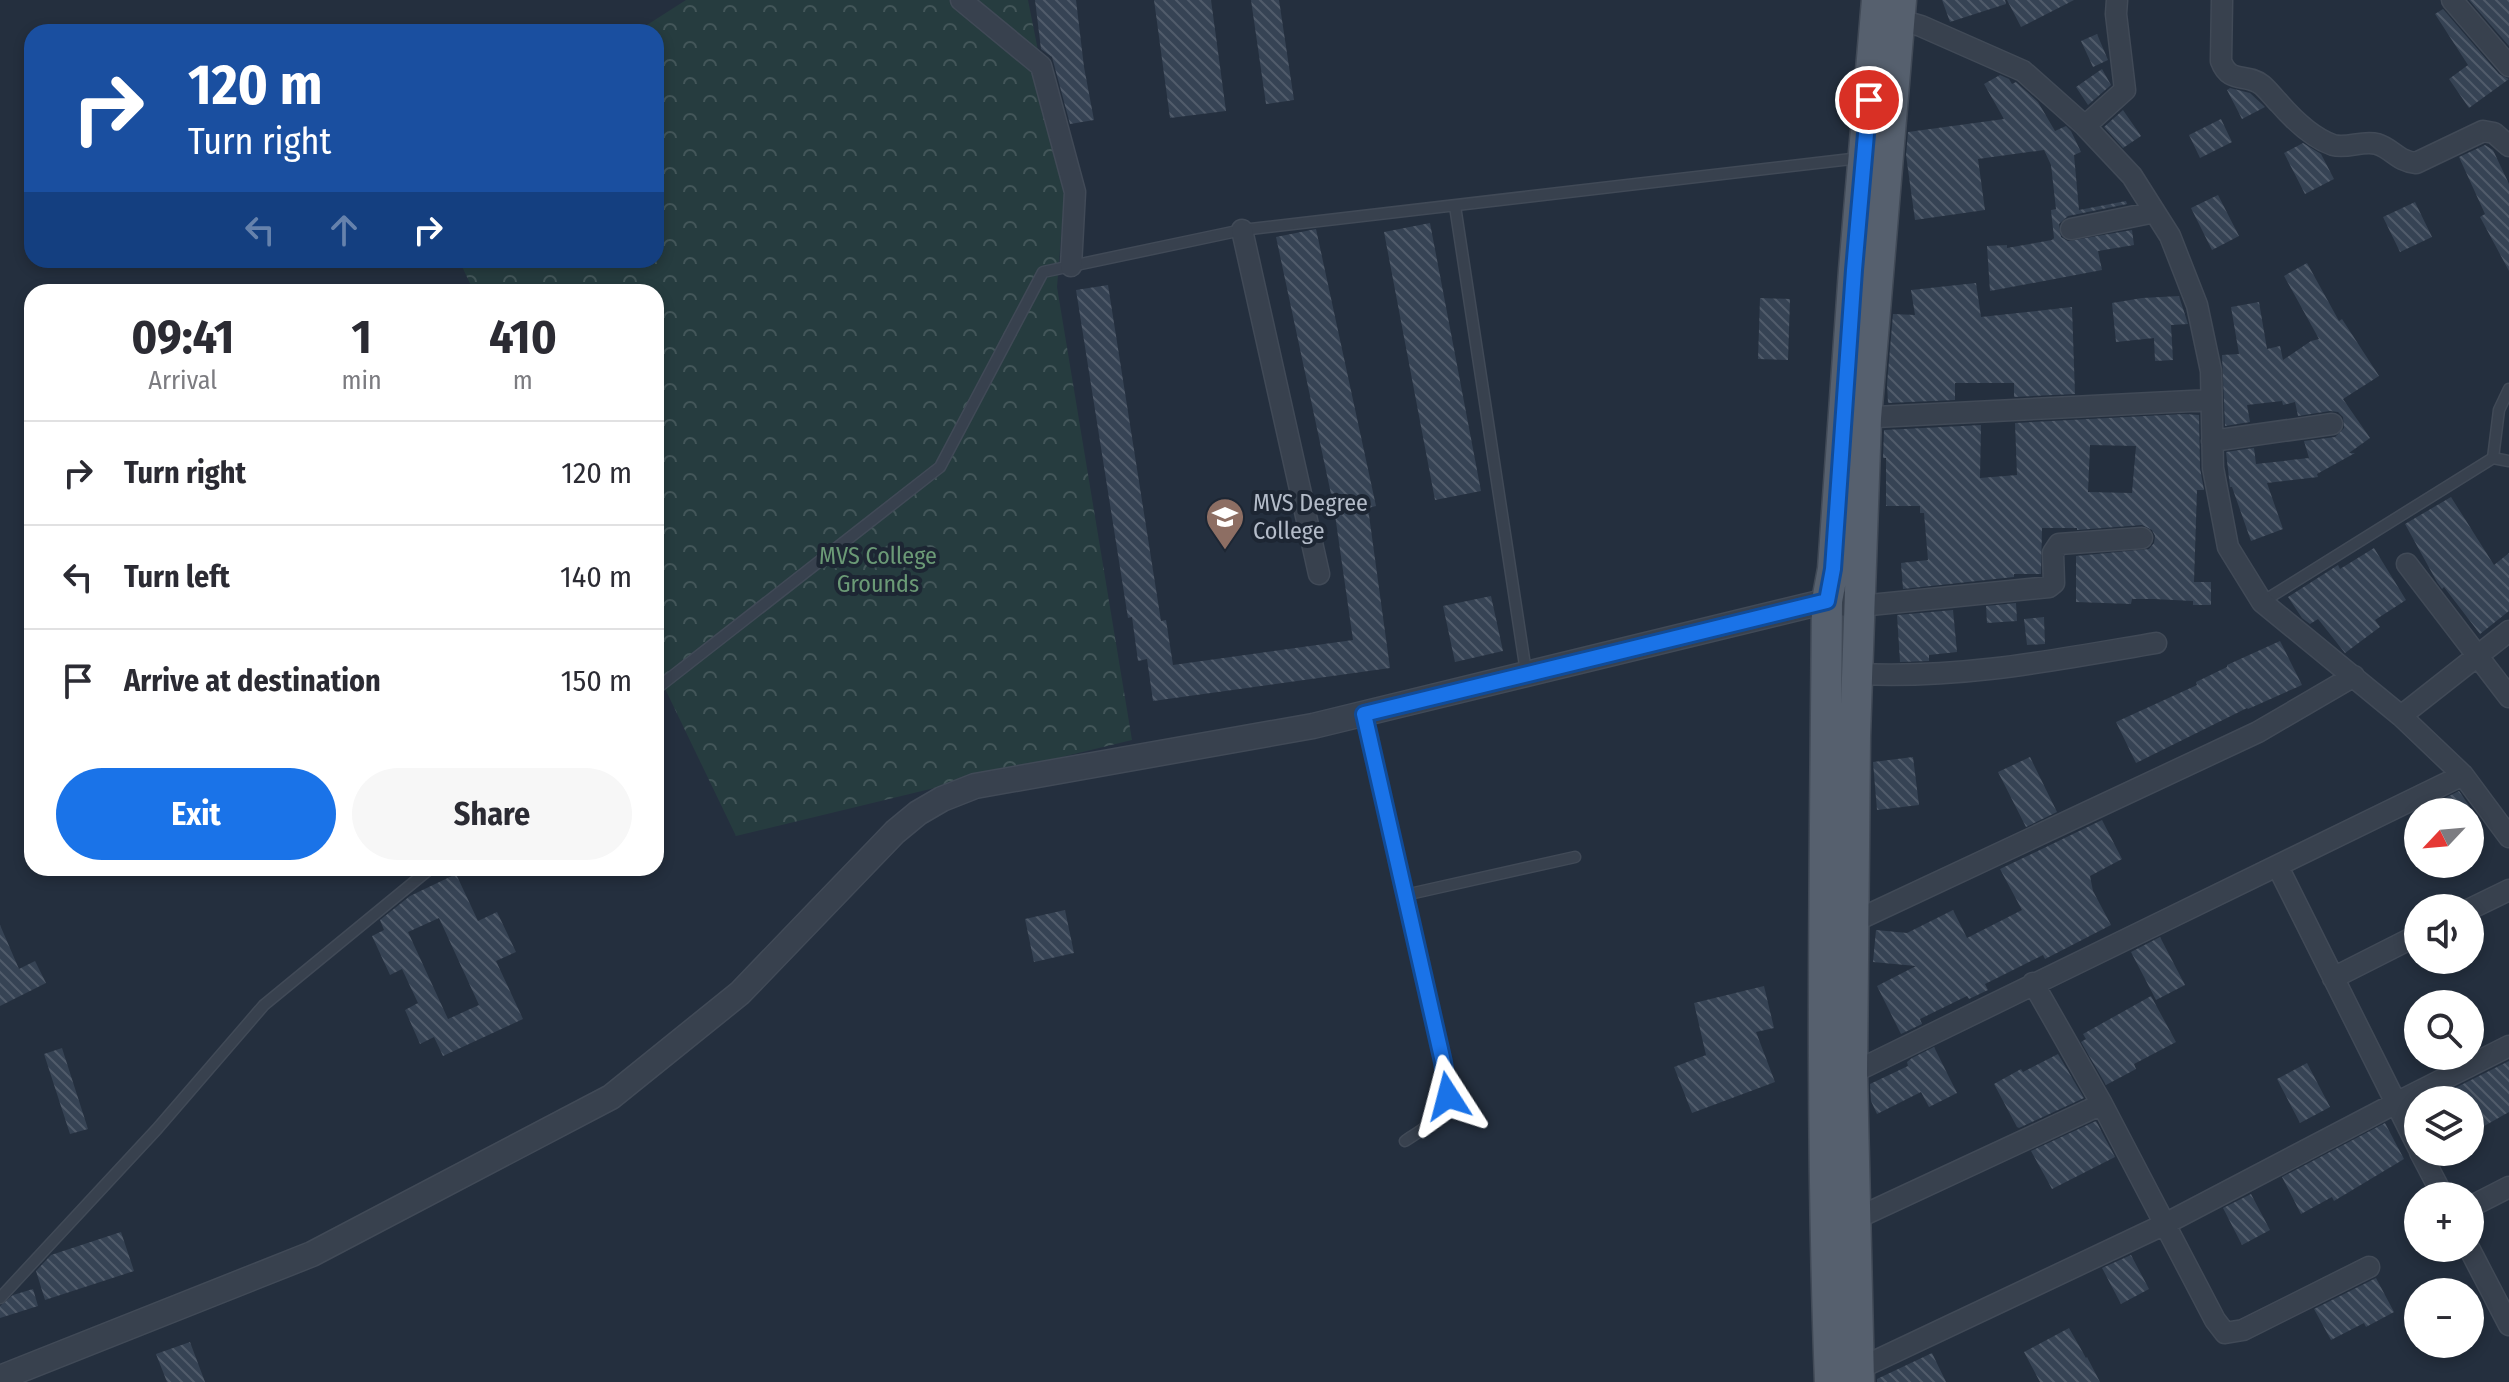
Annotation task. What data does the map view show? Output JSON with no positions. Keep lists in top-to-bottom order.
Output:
{
  "parks": ["MVS College Grounds"],
  "places": {
    "school or university": ["MVS Degree College"]
  },
  "north": "bottom left",
  "page": {
    "turn": ["120 m", "Turn right"],
    "eta": [
      "09:41",
      "Arrival",
      "1",
      "min",
      "410",
      "m"
    ],
    "list": [
      {
        "name": "Turn right",
        "value": "120 m"
      },
      {
        "name": "Turn left",
        "value": "140 m"
      },
      {
        "name": "Arrive at destination",
        "value": "150 m"
      }
    ],
    "buttons": ["Exit", "Share"],
    "map_buttons": ["+", "−"]
  }
}
